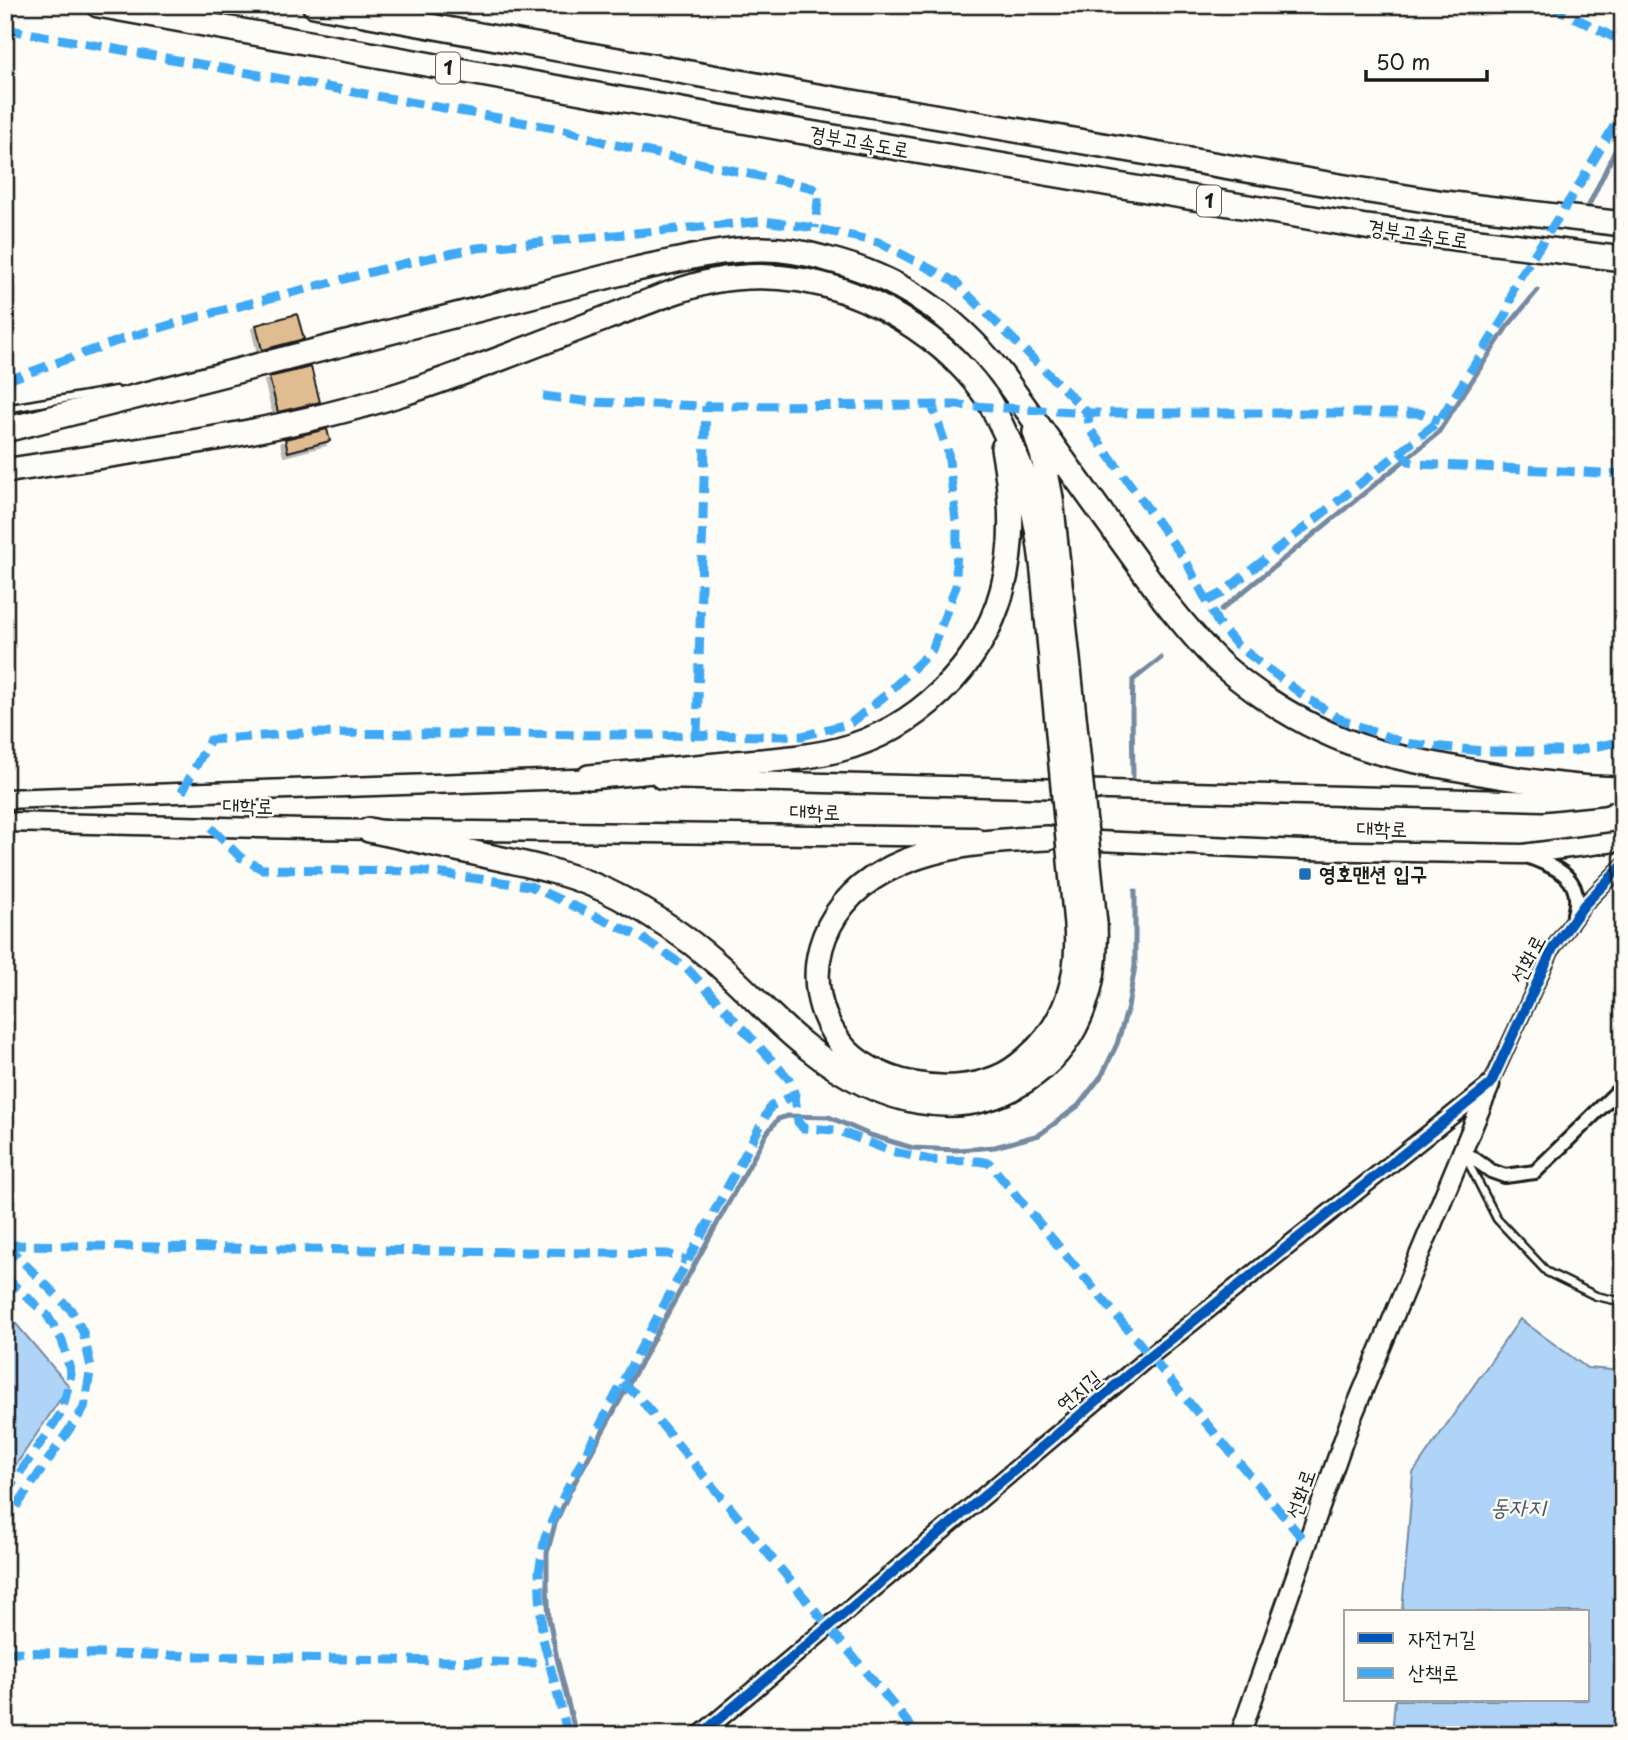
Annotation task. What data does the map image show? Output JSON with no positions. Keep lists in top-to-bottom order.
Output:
{
  "streets": {
    "highway": ["1", "경부고속도로"],
    "main road": ["대학로", "선화로"],
    "street": ["연지길"]
  },
  "crossings": [
    ["선화로", "연지길"]
  ],
  "water": ["동자지"],
  "places": {
    "transit": ["영호맨션 입구"]
  },
  "legend": ["자전거길", "산책로"],
  "scale_bar": "50 m"
}
